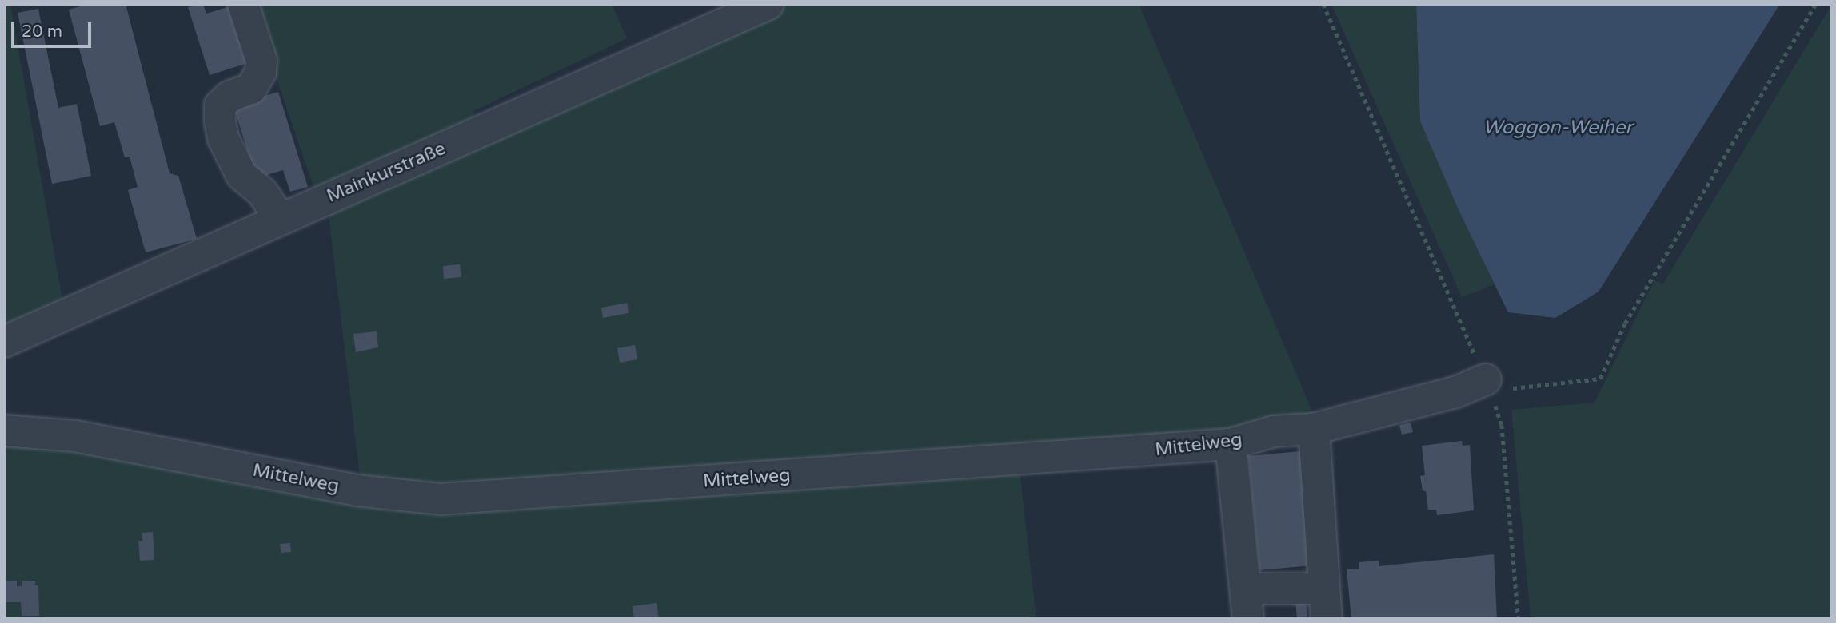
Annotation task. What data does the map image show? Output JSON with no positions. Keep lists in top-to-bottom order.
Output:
{
  "streets": {
    "lane": ["Mainkurstraße", "Mittelweg"]
  },
  "water": ["Woggon-Weiher"],
  "scale_bar": "20 m"
}
